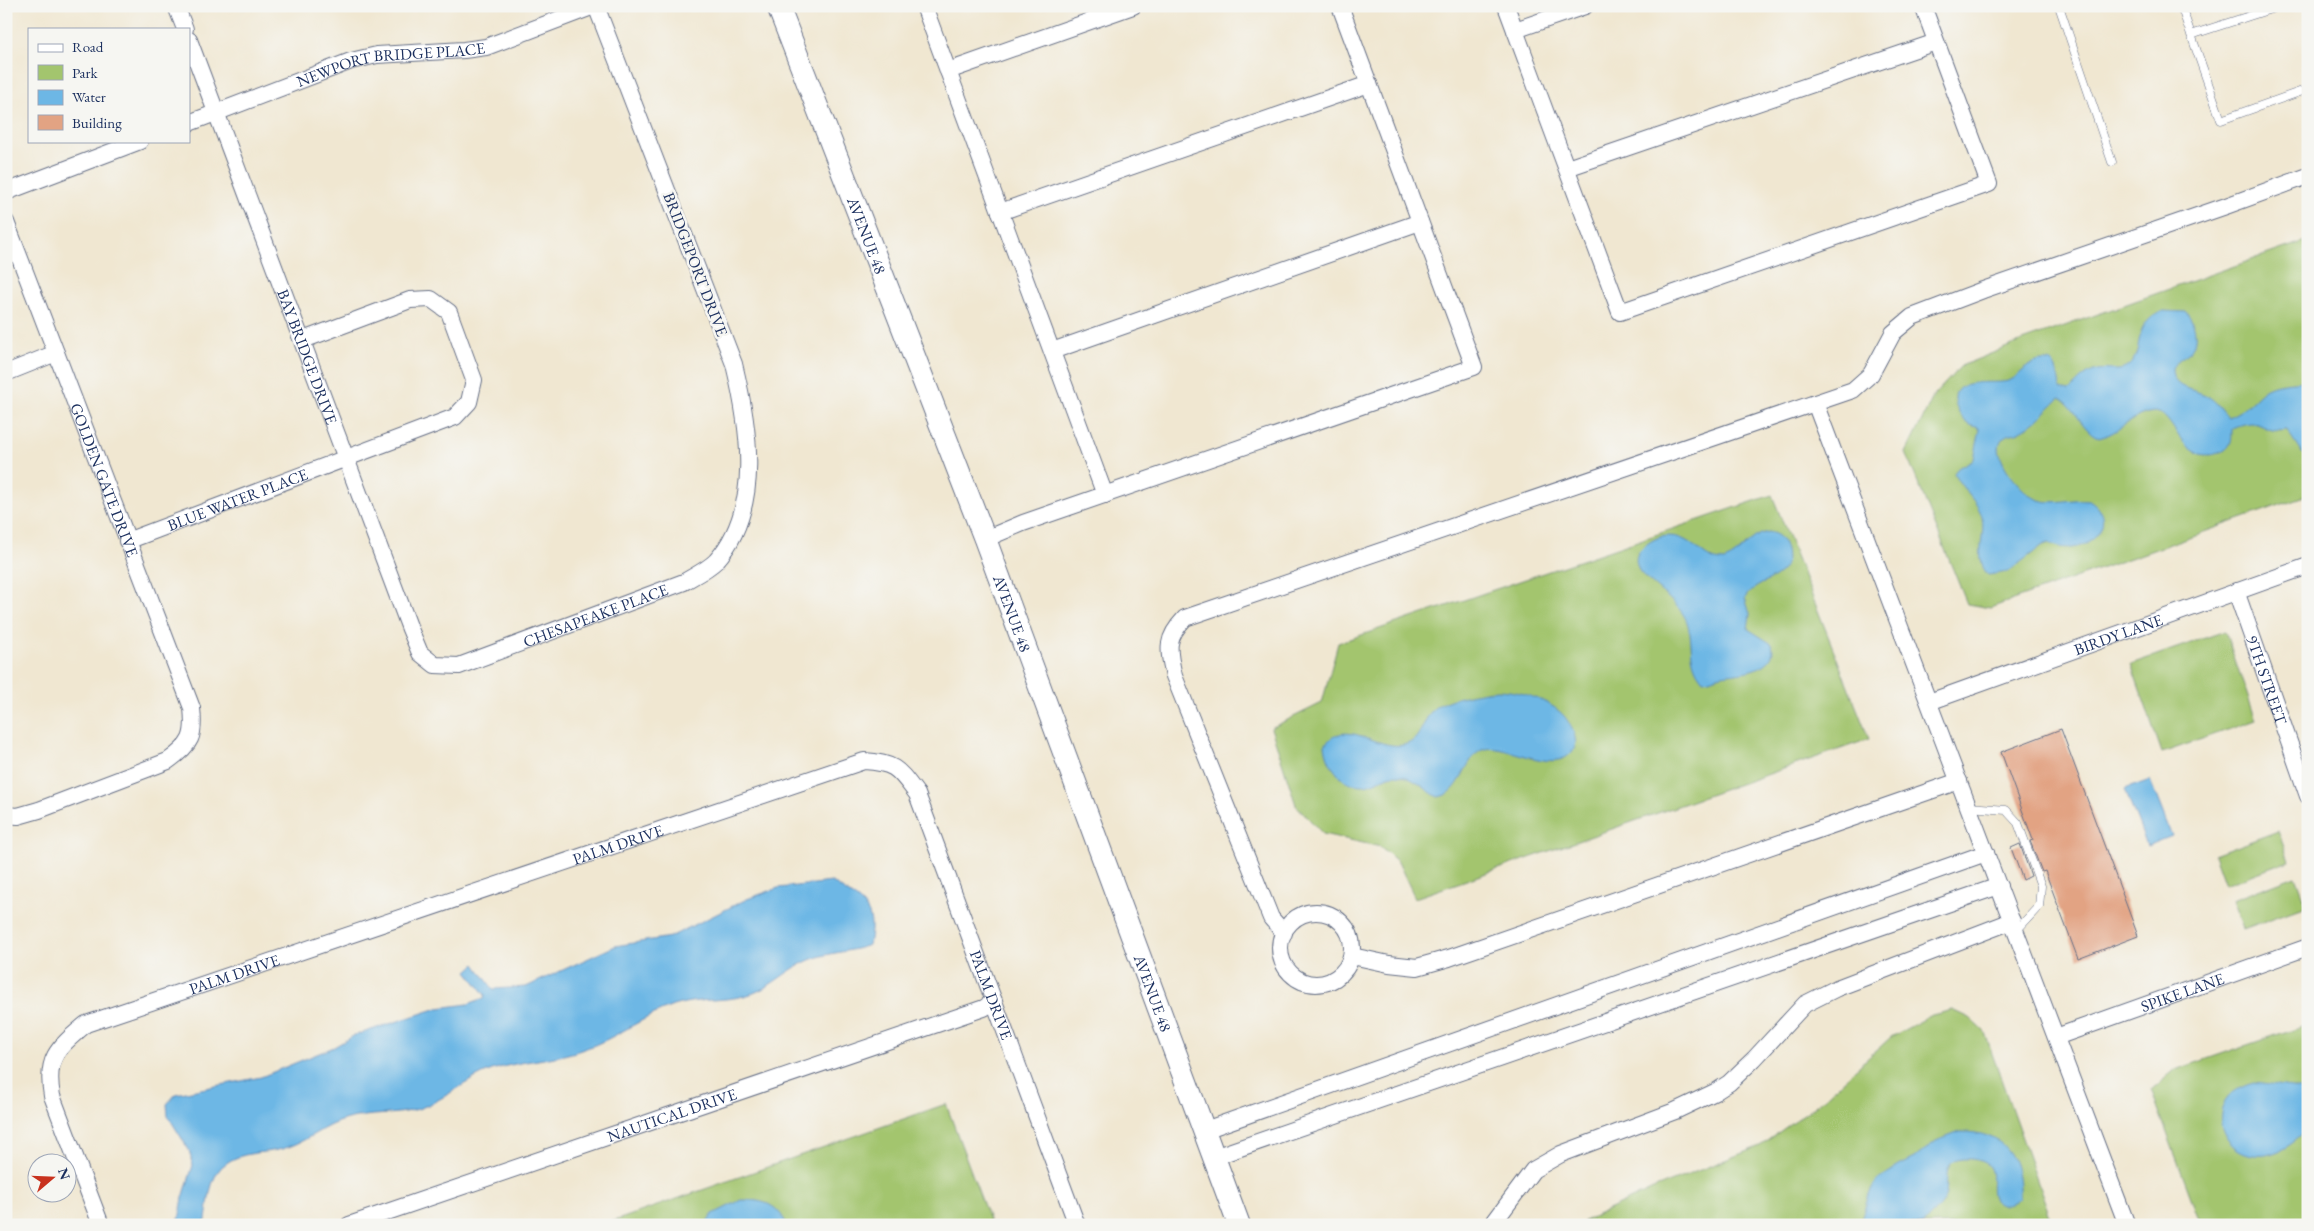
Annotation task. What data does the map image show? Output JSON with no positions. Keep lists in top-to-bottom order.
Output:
{
  "streets": {
    "main road": ["AVENUE 48"],
    "street": [
      "NEWPORT BRIDGE PLACE",
      "BRIDGEPORT DRIVE",
      "BAY BRIDGE DRIVE",
      "GOLDEN GATE DRIVE",
      "BLUE WATER PLACE",
      "CHESAPEAKE PLACE",
      "BIRDY LANE",
      "9TH STREET",
      "PALM DRIVE",
      "SPIKE LANE",
      "NAUTICAL DRIVE"
    ]
  },
  "crossings": [
    ["NEWPORT BRIDGE PLACE", "BRIDGEPORT DRIVE"],
    ["NEWPORT BRIDGE PLACE", "BAY BRIDGE DRIVE"],
    ["BRIDGEPORT DRIVE", "CHESAPEAKE PLACE"],
    ["BAY BRIDGE DRIVE", "BLUE WATER PLACE"],
    ["BAY BRIDGE DRIVE", "CHESAPEAKE PLACE"],
    ["GOLDEN GATE DRIVE", "BLUE WATER PLACE"],
    ["BIRDY LANE", "9TH STREET"],
    ["PALM DRIVE", "NAUTICAL DRIVE"]
  ],
  "legend": [
    "Road",
    "Park",
    "Water",
    "Building"
  ],
  "north": "right"
}
